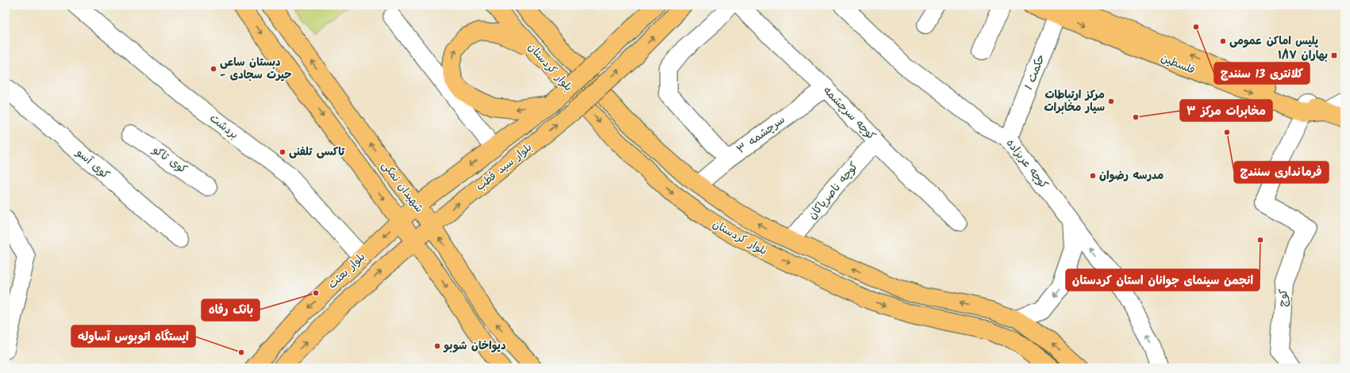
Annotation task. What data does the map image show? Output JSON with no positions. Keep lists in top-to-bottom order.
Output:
{
  "streets": {
    "main road": [
      "فلسطین",
      "بلوار کردستان",
      "بلوار سید قطب",
      "شهیدان نمکی",
      "بلوار بعثت"
    ],
    "street": [
      "حکمت 1",
      "کوچه سرچشمه",
      "بردشت",
      "سرچشمه ۳",
      "کوی تاکو",
      "کوی آسو",
      "کوچه عربزاده",
      "کوچه ناصرپاکان",
      "کوچ"
    ]
  },
  "crossings": [
    ["فلسطین", "حکمت 1"],
    ["فلسطین", "کوچ"],
    ["بلوار کردستان", "سرچشمه ۳"],
    ["بلوار کردستان", "بلوار سید قطب"],
    ["بلوار کردستان", "کوچه ناصرپاکان"],
    ["حکمت 1", "کوچه عربزاده"],
    ["کوچه سرچشمه", "سرچشمه ۳"],
    ["کوچه سرچشمه", "کوچه ناصرپاکان"],
    ["بردشت", "بلوار بعثت"],
    ["بلوار سید قطب", "شهیدان نمکی"],
    ["بلوار سید قطب", "بلوار بعثت"],
    ["شهیدان نمکی", "بلوار بعثت"]
  ],
  "places": {
    "other": [
      "کلانتری 13 سنندج",
      "پلیس اماکن عمومی",
      "دبستان ساعی - حیرت سجادی",
      "مرکز ارتباطات سیار مخابرات",
      "مخابرات مرکز ۳",
      "فرمانداری سنندج",
      "تاکسی تلفنی",
      "مدرسه رضوان",
      "انجمن سینمای جوانان استان کردستان",
      "بانک رفاه",
      "دیواخان شوبو",
      "ایستگاه اتوبوس آساوله"
    ],
    "transit": ["بهاران ۱/۱۷"]
  }
}
